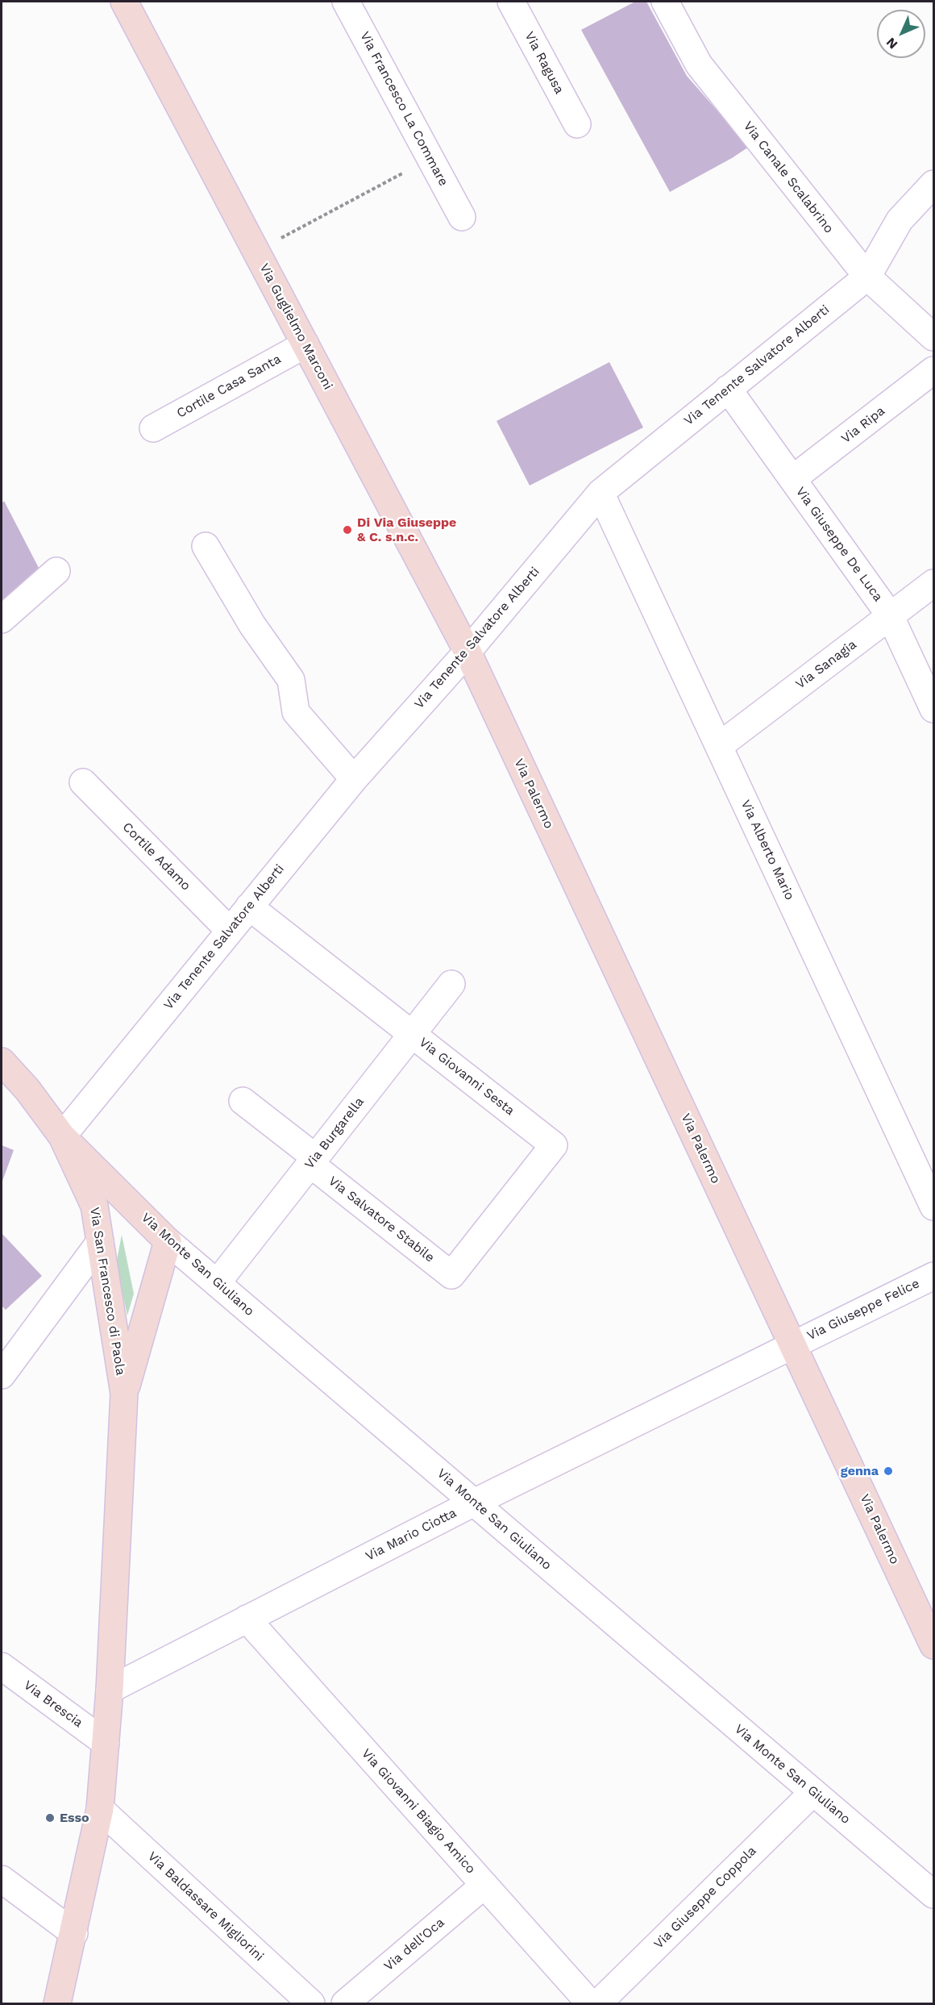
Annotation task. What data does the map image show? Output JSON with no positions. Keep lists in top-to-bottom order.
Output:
{
  "streets": {
    "main road": [
      "Via Guglielmo Marconi",
      "Via Palermo",
      "Via Monte San Giuliano",
      "Via San Francesco di Paola"
    ],
    "street": [
      "Via Ragusa",
      "Via Francesco La Commare",
      "Via Canale Scalabrino",
      "Via Tenente Salvatore Alberti",
      "Cortile Casa Santa",
      "Via Ripa",
      "Via Giuseppe De Luca",
      "Via Sanagia",
      "Via Alberto Mario",
      "Cortile Adamo",
      "Via Giovanni Sesta",
      "Via Burgarella",
      "Via Salvatore Stabile",
      "Via Giuseppe Felice",
      "Via Mario Ciotta",
      "Via Brescia",
      "Via Giovanni Biagio Amico",
      "Via Giuseppe Coppola",
      "Via Baldassare Migliorini",
      "Via dell'Oca"
    ]
  },
  "crossings": [
    ["Via Canale Scalabrino", "Via Tenente Salvatore Alberti"],
    ["Via Guglielmo Marconi", "Via Tenente Salvatore Alberti"],
    ["Via Guglielmo Marconi", "Cortile Casa Santa"],
    ["Via Guglielmo Marconi", "Via Palermo"],
    ["Via Tenente Salvatore Alberti", "Via Giuseppe De Luca"],
    ["Via Tenente Salvatore Alberti", "Via Palermo"],
    ["Via Tenente Salvatore Alberti", "Via Alberto Mario"],
    ["Via Tenente Salvatore Alberti", "Cortile Adamo"],
    ["Via Tenente Salvatore Alberti", "Via Giovanni Sesta"],
    ["Via Tenente Salvatore Alberti", "Via Monte San Giuliano"],
    ["Via Tenente Salvatore Alberti", "Via San Francesco di Paola"],
    ["Via Ripa", "Via Giuseppe De Luca"],
    ["Via Giuseppe De Luca", "Via Sanagia"],
    ["Via Sanagia", "Via Alberto Mario"],
    ["Via Palermo", "Via Giuseppe Felice"],
    ["Via Palermo", "Via Mario Ciotta"],
    ["Via Giovanni Sesta", "Via Burgarella"],
    ["Via Giovanni Sesta", "Via Salvatore Stabile"],
    ["Via Burgarella", "Via Salvatore Stabile"],
    ["Via Burgarella", "Via Monte San Giuliano"],
    ["Via Monte San Giuliano", "Via San Francesco di Paola"],
    ["Via Monte San Giuliano", "Via Mario Ciotta"],
    ["Via Monte San Giuliano", "Via Giuseppe Coppola"],
    ["Via Giuseppe Felice", "Via Mario Ciotta"],
    ["Via Mario Ciotta", "Via Giovanni Biagio Amico"],
    ["Via Giovanni Biagio Amico", "Via dell'Oca"]
  ],
  "places": ["Di Via Giuseppe & C. s.n.c.", "genna", "Esso"],
  "north": "bottom left"
}
